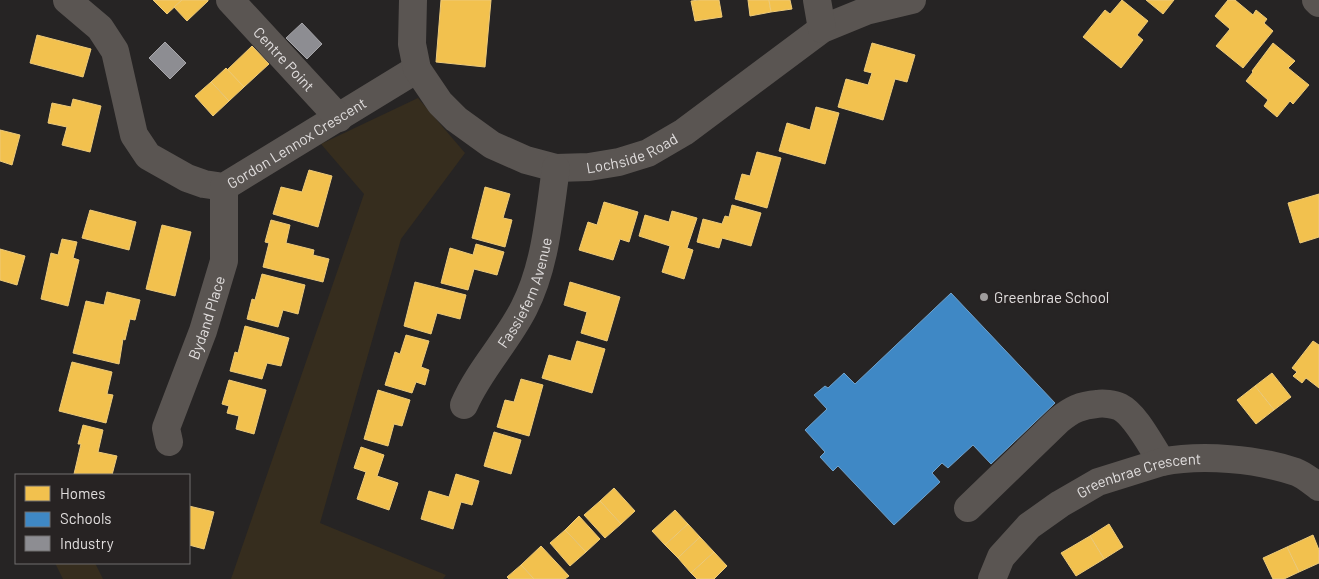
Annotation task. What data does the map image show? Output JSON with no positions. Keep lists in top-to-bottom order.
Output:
{
  "streets": {
    "street": [
      "Centre Point",
      "Gordon Lennox Crescent",
      "Lochside Road",
      "Fassiefern Avenue",
      "Bydand Place",
      "Greenbrae Crescent"
    ]
  },
  "crossings": [
    ["Centre Point", "Gordon Lennox Crescent"],
    ["Gordon Lennox Crescent", "Lochside Road"],
    ["Gordon Lennox Crescent", "Bydand Place"],
    ["Lochside Road", "Fassiefern Avenue"]
  ],
  "places": ["Greenbrae School"],
  "legend": ["Homes", "Schools", "Industry"]
}
